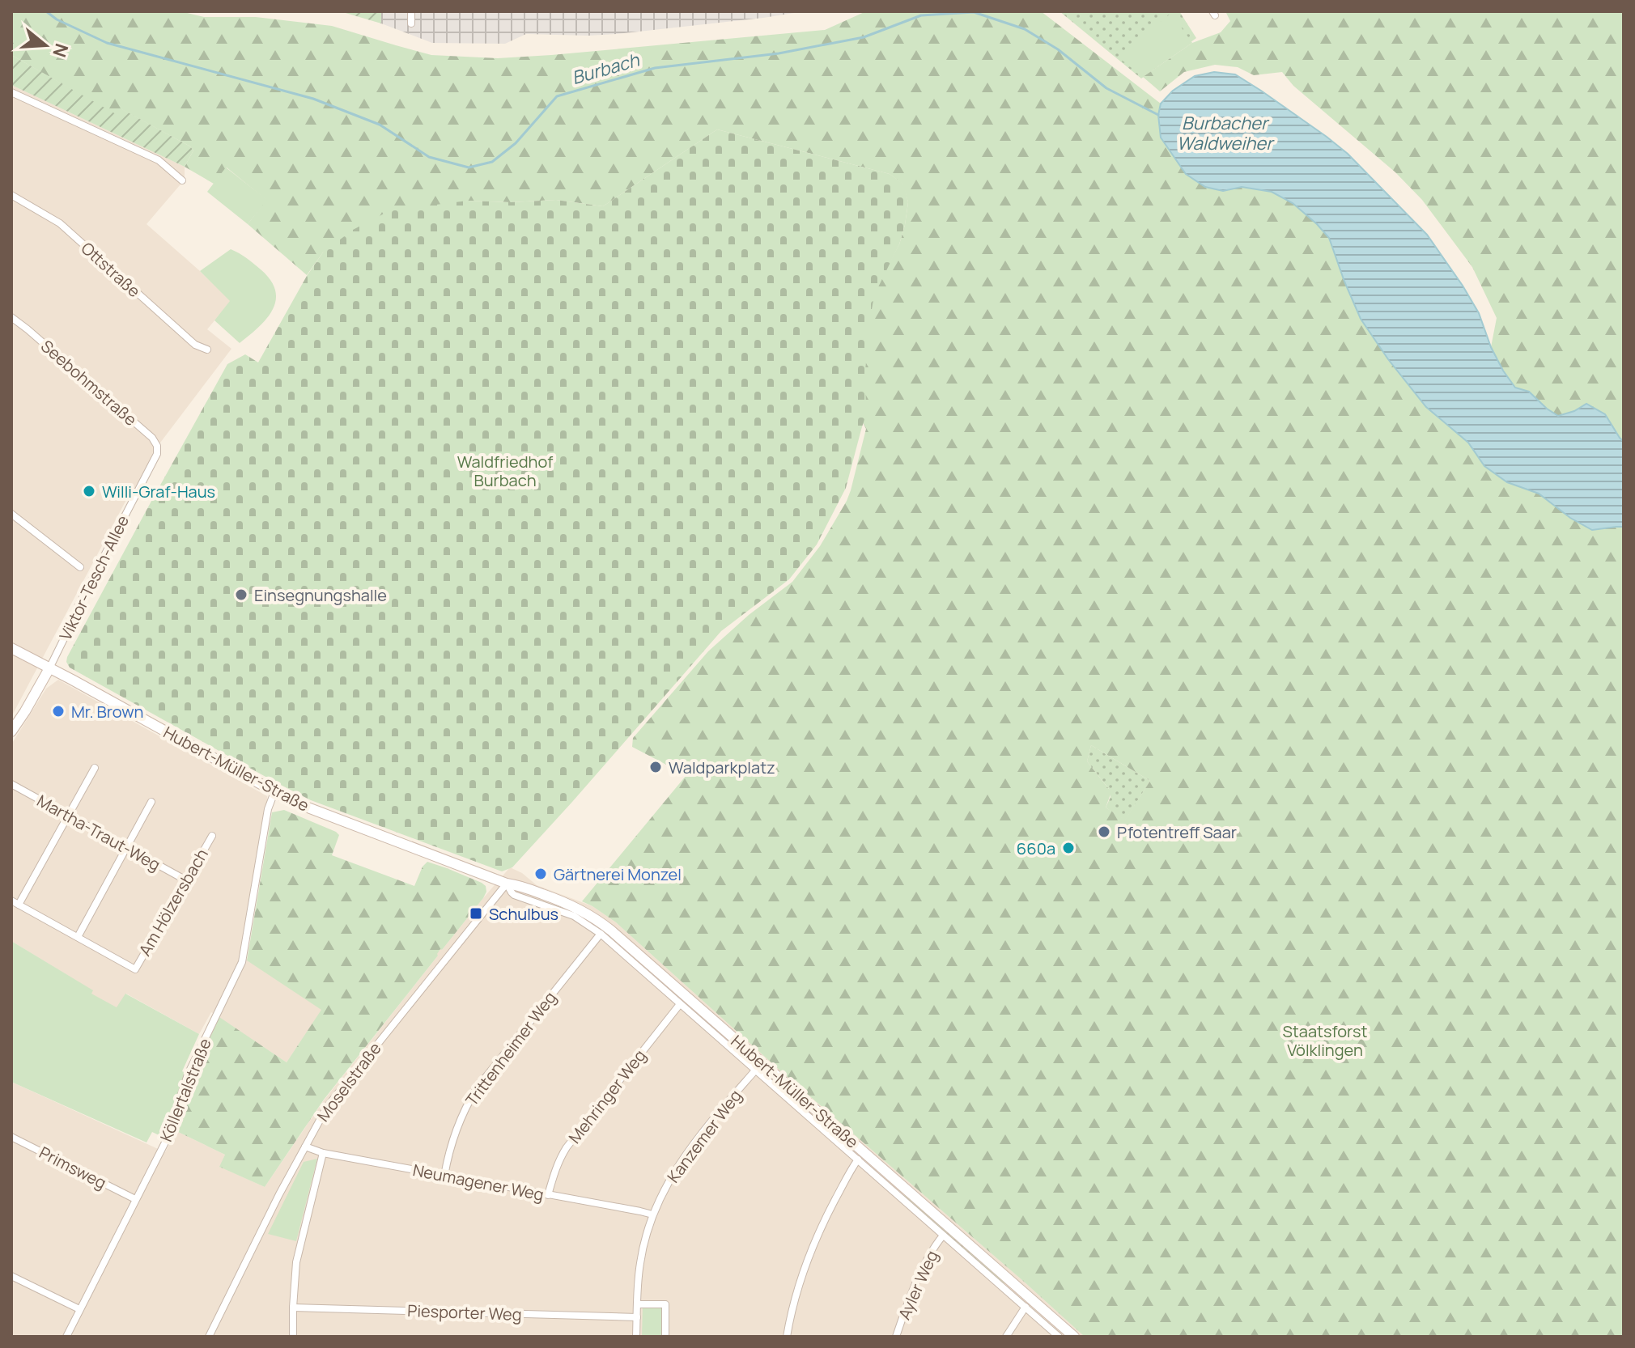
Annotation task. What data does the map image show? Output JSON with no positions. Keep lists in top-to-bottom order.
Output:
{
  "streets": {
    "main road": ["Hubert-Müller-Straße"],
    "street": [
      "Ottstraße",
      "Seebohmstraße",
      "Viktor-Tesch-Allee",
      "Martha-Traut-Weg",
      "Am Hölzersbach",
      "Trittenheimer Weg",
      "Moselstraße",
      "Köllertalstraße",
      "Mehringer Weg",
      "Kanzemer Weg",
      "Primsweg",
      "Neumagener Weg",
      "Ayler Weg",
      "Piesporter Weg"
    ]
  },
  "crossings": [
    ["Seebohmstraße", "Viktor-Tesch-Allee"],
    ["Viktor-Tesch-Allee", "Hubert-Müller-Straße"],
    ["Hubert-Müller-Straße", "Trittenheimer Weg"],
    ["Hubert-Müller-Straße", "Moselstraße"],
    ["Hubert-Müller-Straße", "Köllertalstraße"],
    ["Hubert-Müller-Straße", "Mehringer Weg"],
    ["Hubert-Müller-Straße", "Kanzemer Weg"],
    ["Hubert-Müller-Straße", "Ayler Weg"],
    ["Martha-Traut-Weg", "Am Hölzersbach"],
    ["Trittenheimer Weg", "Neumagener Weg"],
    ["Moselstraße", "Neumagener Weg"],
    ["Köllertalstraße", "Primsweg"],
    ["Mehringer Weg", "Neumagener Weg"],
    ["Kanzemer Weg", "Neumagener Weg"],
    ["Kanzemer Weg", "Piesporter Weg"]
  ],
  "water": ["Burbach", "Burbacher Waldweiher"],
  "parks": ["Waldfriedhof Burbach", "Staatsforst Völklingen"],
  "places": {
    "other": [
      "Willi-Graf-Haus",
      "Einsegnungshalle",
      "Mr. Brown",
      "Waldparkplatz",
      "Pfotentreff Saar",
      "660a",
      "Gärtnerei Monzel"
    ],
    "transit": ["Schulbus"]
  },
  "north": "right"
}
